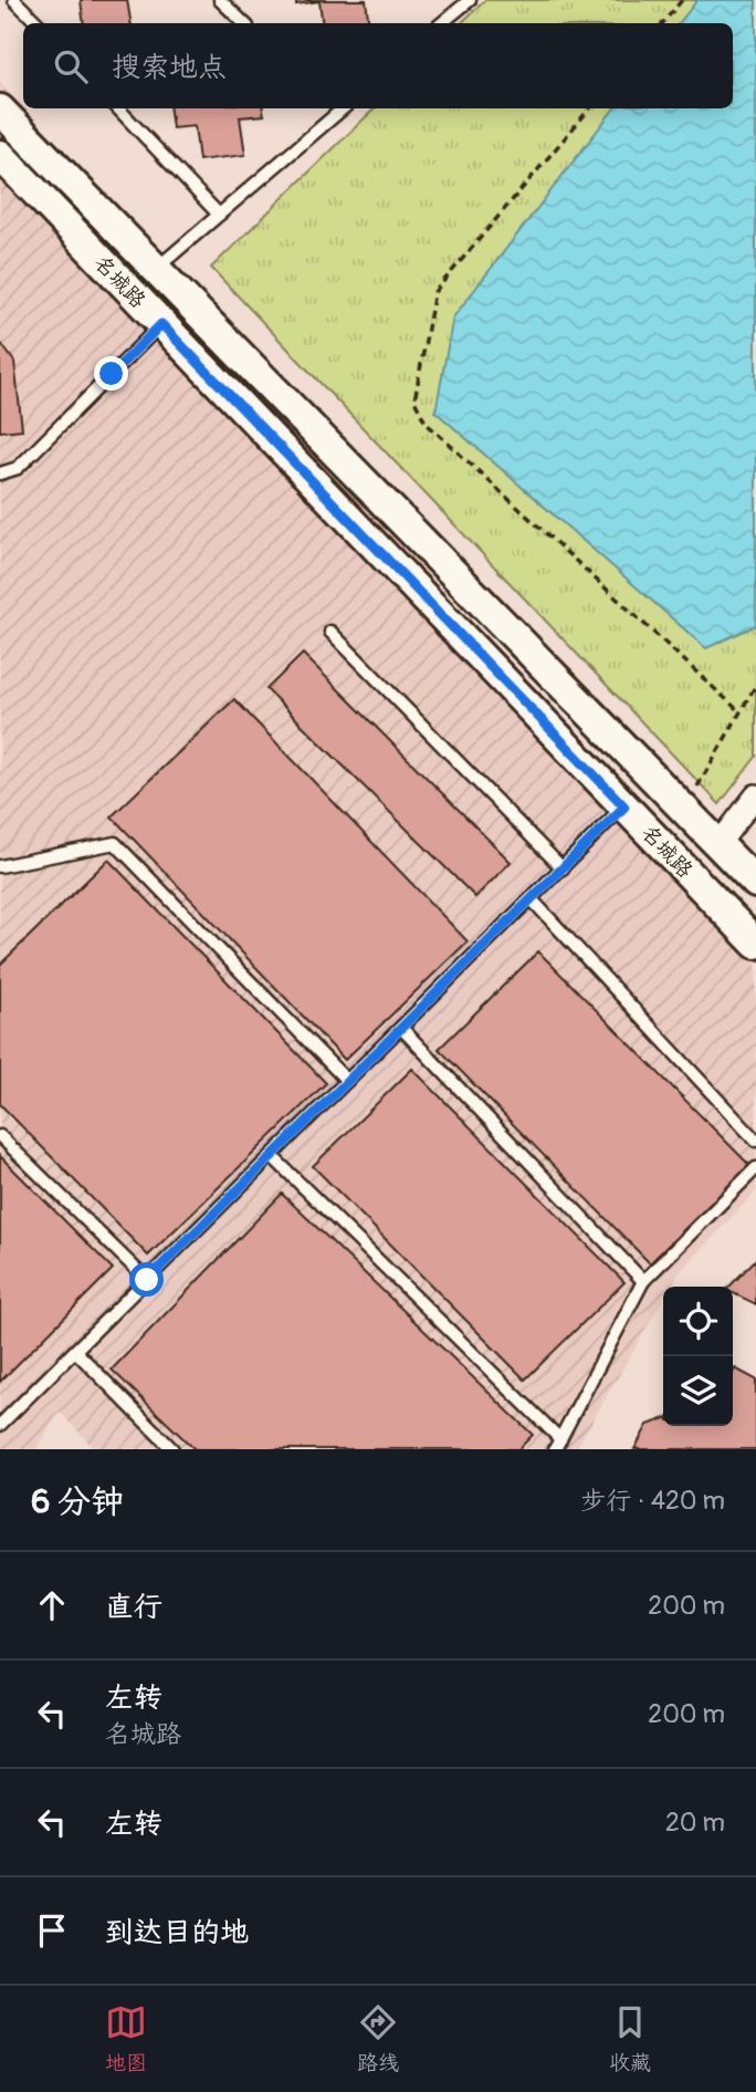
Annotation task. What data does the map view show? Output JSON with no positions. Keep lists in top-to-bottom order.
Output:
{
  "streets": {
    "main road": ["名城路"]
  },
  "page": {
    "search": "搜索地点",
    "heading": ["6 分钟", "步行 · 420 m"],
    "list": [
      ["直行", "200 m"],
      ["左转", "名城路", "200 m"],
      ["左转", "20 m"],
      "到达目的地"
    ],
    "nav": ["地图", "路线", "收藏"]
  }
}
